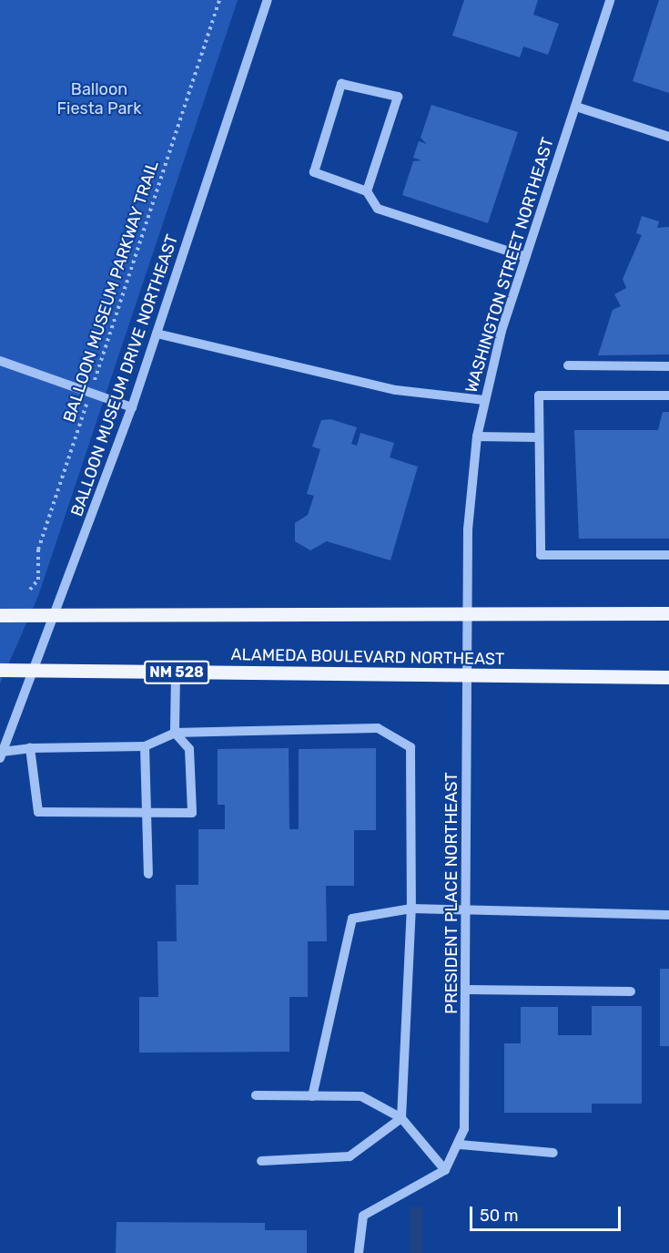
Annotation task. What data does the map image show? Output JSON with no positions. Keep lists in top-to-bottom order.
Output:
{
  "streets": {
    "main road": ["ALAMEDA BOULEVARD NORTHEAST", "NM 528"],
    "street": ["WASHINGTON STREET NORTHEAST", "BALLOON MUSEUM DRIVE NORTHEAST", "PRESIDENT PLACE NORTHEAST"],
    "path": ["BALLOON MUSEUM PARKWAY TRAIL"]
  },
  "crossings": [
    ["WASHINGTON STREET NORTHEAST", "PRESIDENT PLACE NORTHEAST"],
    ["BALLOON MUSEUM DRIVE NORTHEAST", "ALAMEDA BOULEVARD NORTHEAST"],
    ["ALAMEDA BOULEVARD NORTHEAST", "PRESIDENT PLACE NORTHEAST"]
  ],
  "parks": ["Balloon Fiesta Park"],
  "scale_bar": "50 m"
}
